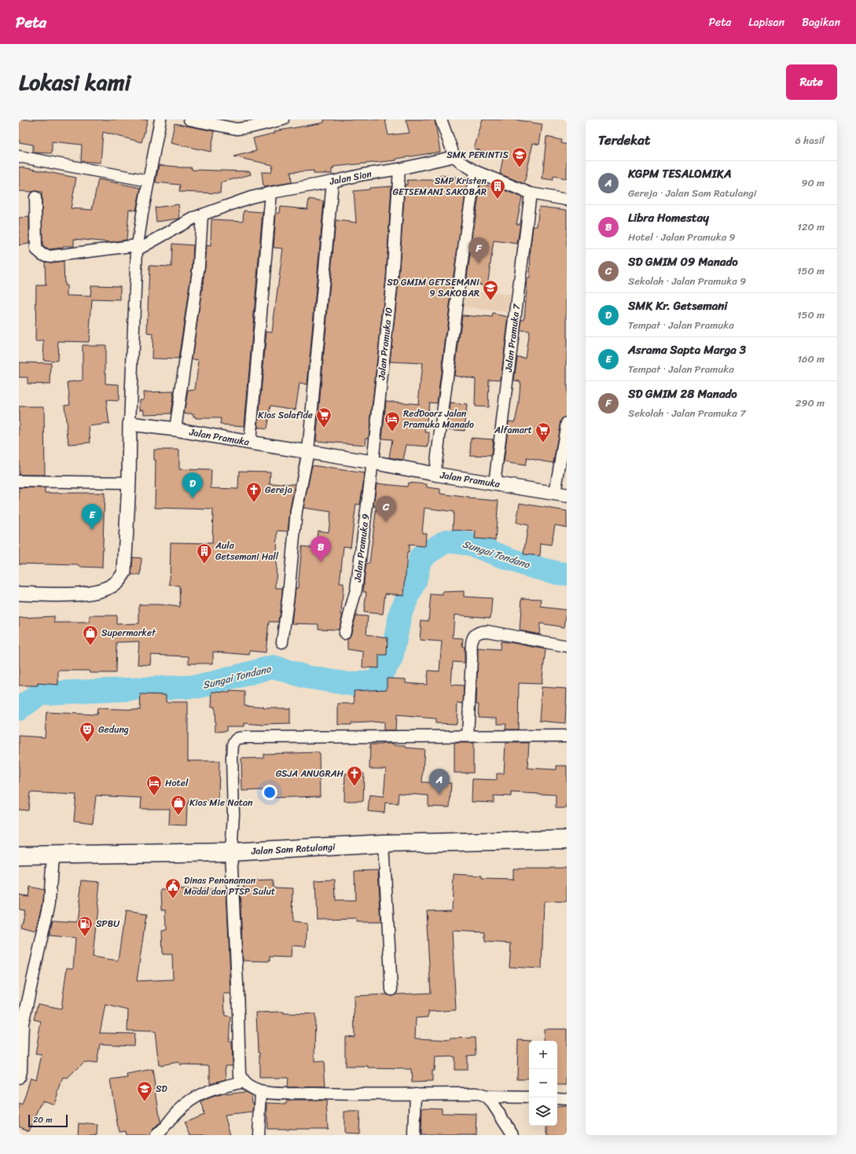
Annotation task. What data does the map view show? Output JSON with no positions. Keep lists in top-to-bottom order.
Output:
{
  "streets": {
    "main road": ["Jalan Sam Ratulangi"],
    "street": [
      "Jalan Sion",
      "Jalan Pramuka 7",
      "Jalan Pramuka 10",
      "Jalan Pramuka",
      "Jalan Pramuka 9"
    ]
  },
  "crossings": [
    ["Jalan Sion", "Jalan Pramuka 10"],
    ["Jalan Pramuka 7", "Jalan Pramuka"],
    ["Jalan Pramuka 10", "Jalan Pramuka"],
    ["Jalan Pramuka 10", "Jalan Pramuka 9"],
    ["Jalan Pramuka", "Jalan Pramuka 9"]
  ],
  "water": ["Sungai Tondano"],
  "places": {
    "school or university": ["SMK PERINTIS", "SD GMIM GETSEMANI 9 SAKOBAR", "SD"],
    "building": ["SMP Kristen GETSEMANI SAKOBAR", "Aula Getsemani Hall"],
    "supermarket": ["Kios Solafide", "Alfamart"],
    "hotel": ["RedDoorz Jalan Pramuka Manado", "Hotel"],
    "church": ["Gereja", "GSJA ANUGRAH"],
    "shop": ["Supermarket", "Kios Mie Natan"],
    "theatre": ["Gedung"],
    "public building": ["Dinas Penanaman Modal dan PTSP Sulut"],
    "fuel station": ["SPBU"]
  },
  "scale_bar": "20 m",
  "page": {
    "header": "Peta",
    "nav": ["Peta", "Lapisan", "Bagikan"],
    "title": "Lokasi kami",
    "buttons": "Rute",
    "heading": ["Terdekat", "6 hasil"],
    "list": [
      {
        "mark": "A",
        "name": "KGPM TESALOMIKA",
        "note": "Gereja · Jalan Sam Ratulangi",
        "value": "90 m"
      },
      {
        "mark": "B",
        "name": "Libra Homestay",
        "note": "Hotel · Jalan Pramuka 9",
        "value": "120 m"
      },
      {
        "mark": "C",
        "name": "SD GMIM 09 Manado",
        "note": "Sekolah · Jalan Pramuka 9",
        "value": "150 m"
      },
      {
        "mark": "D",
        "name": "SMK Kr. Getsemani",
        "note": "Tempat · Jalan Pramuka",
        "value": "150 m"
      },
      {
        "mark": "E",
        "name": "Asrama Sapta Marga 3",
        "note": "Tempat · Jalan Pramuka",
        "value": "160 m"
      },
      {
        "mark": "F",
        "name": "SD GMIM 28 Manado",
        "note": "Sekolah · Jalan Pramuka 7",
        "value": "290 m"
      }
    ],
    "pins": [
      "F",
      "D",
      "C",
      "E",
      "B",
      "A"
    ],
    "map_buttons": ["+", "−"],
    "scale": "20 m"
  }
}
